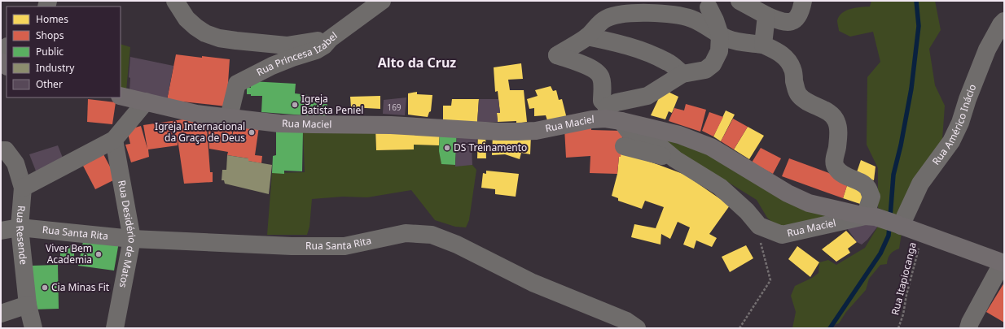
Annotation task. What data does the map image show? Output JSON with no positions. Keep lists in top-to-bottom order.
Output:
{
  "streets": {
    "main road": ["Rua Maciel"],
    "street": [
      "Rua Princesa Izabel",
      "Rua Américo Inácio",
      "Rua Santa Rita",
      "Rua Desidério de Matos",
      "Rua Resende"
    ],
    "path": ["Rua Itapiocanga"]
  },
  "crossings": [
    ["Rua Princesa Izabel", "Rua Maciel"],
    ["Rua Maciel", "Rua Américo Inácio"],
    ["Rua Maciel", "Rua Itapiocanga"],
    ["Rua Santa Rita", "Rua Desidério de Matos"],
    ["Rua Santa Rita", "Rua Resende"]
  ],
  "districts": ["Alto da Cruz"],
  "places": [
    "Igreja Batista Peniel",
    "Igreja Internacional da Graça de Deus",
    "DS Treinamento",
    "Viver Bem Academia",
    "Cia Minas Fit"
  ],
  "house_numbers": ["169"],
  "legend": [
    "Homes",
    "Shops",
    "Public",
    "Industry",
    "Other"
  ]
}
